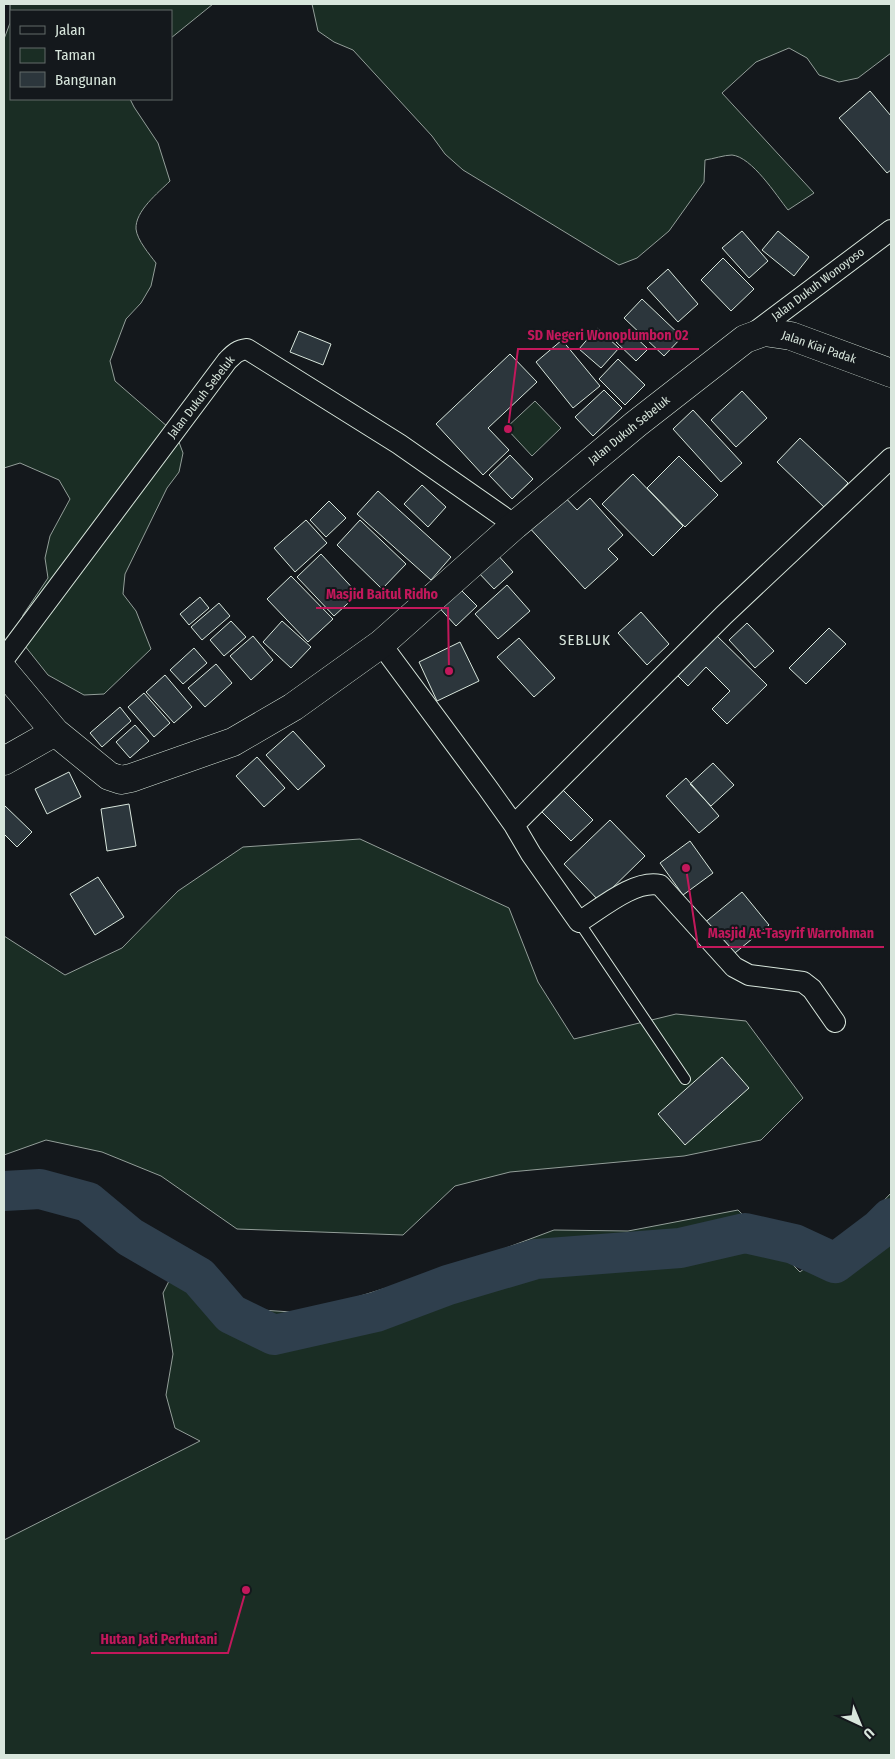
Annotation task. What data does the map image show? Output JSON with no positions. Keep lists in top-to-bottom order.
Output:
{
  "streets": {
    "street": ["Jalan Dukuh Wonoyoso", "Jalan Kiai Padak", "Jalan Dukuh Sebeluk"]
  },
  "crossings": [
    ["Jalan Dukuh Wonoyoso", "Jalan Kiai Padak"],
    ["Jalan Dukuh Wonoyoso", "Jalan Dukuh Sebeluk"],
    ["Jalan Kiai Padak", "Jalan Dukuh Sebeluk"]
  ],
  "districts": ["SEBLUK"],
  "places": [
    "SD Negeri Wonoplumbon 02",
    "Masjid Baitul Ridho",
    "Masjid At-Tasyrif Warrohman",
    "Hutan Jati Perhutani"
  ],
  "legend": ["Jalan", "Taman", "Bangunan"],
  "north": "bottom right"
}
